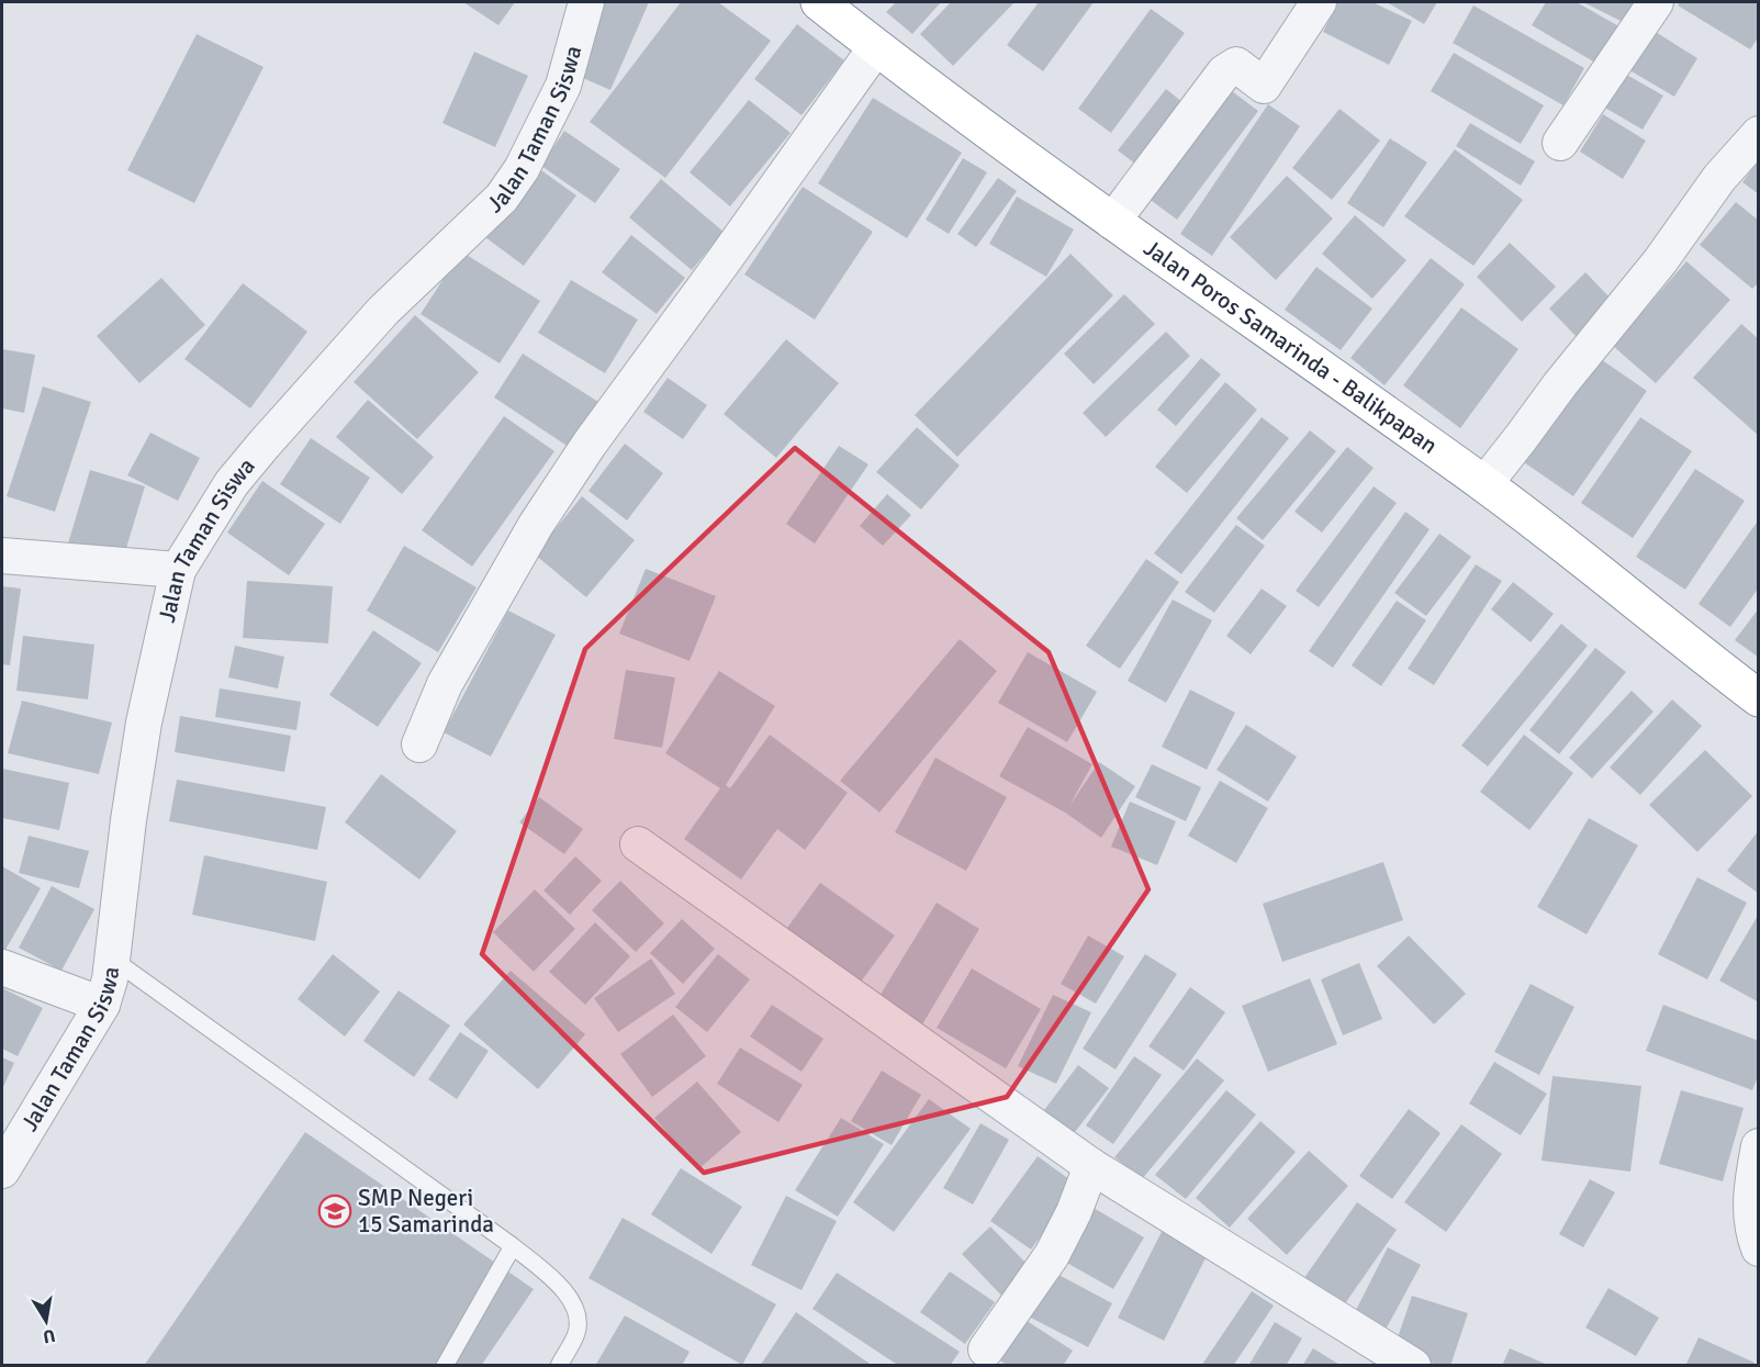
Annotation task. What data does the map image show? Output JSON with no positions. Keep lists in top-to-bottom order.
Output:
{
  "streets": {
    "highway": ["Jalan Poros Samarinda - Balikpapan"],
    "street": ["Jalan Taman Siswa"]
  },
  "places": {
    "school or university": ["SMP Negeri 15 Samarinda"]
  },
  "north": "bottom"
}
